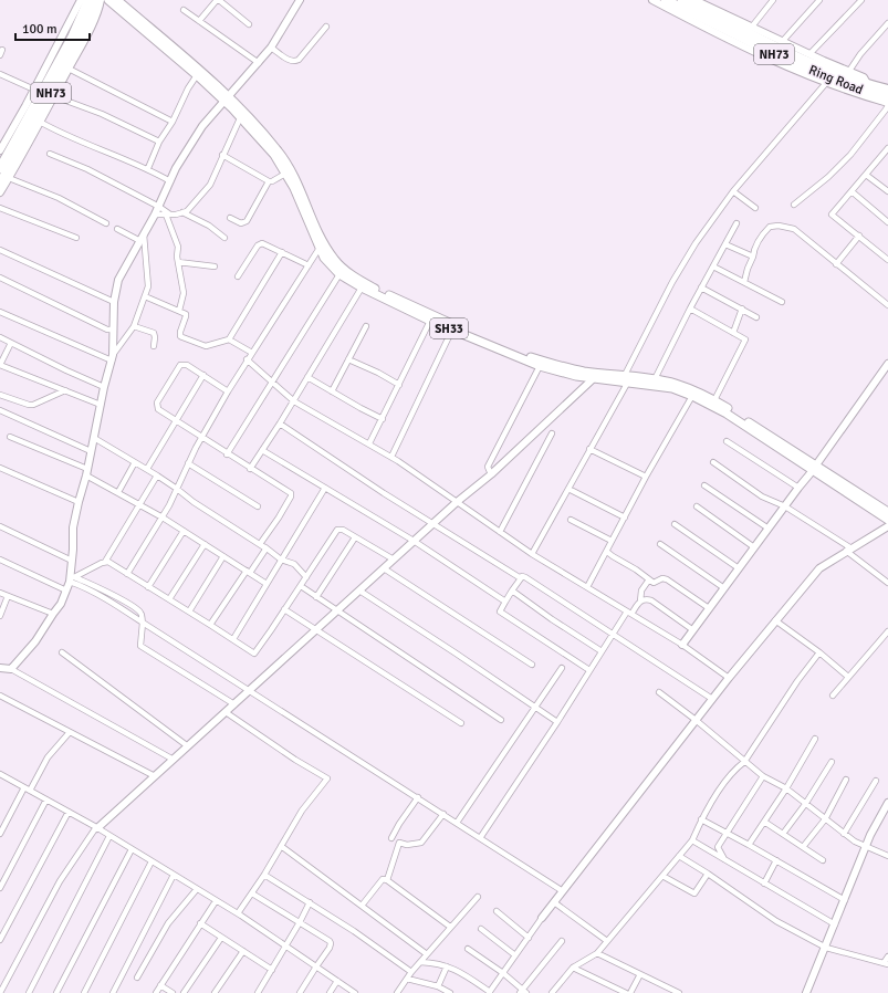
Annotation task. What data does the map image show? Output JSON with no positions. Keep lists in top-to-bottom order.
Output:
{
  "streets": {
    "highway": ["NH73", "Ring Road"],
    "main road": ["SH33"]
  },
  "scale_bar": "100 m"
}
